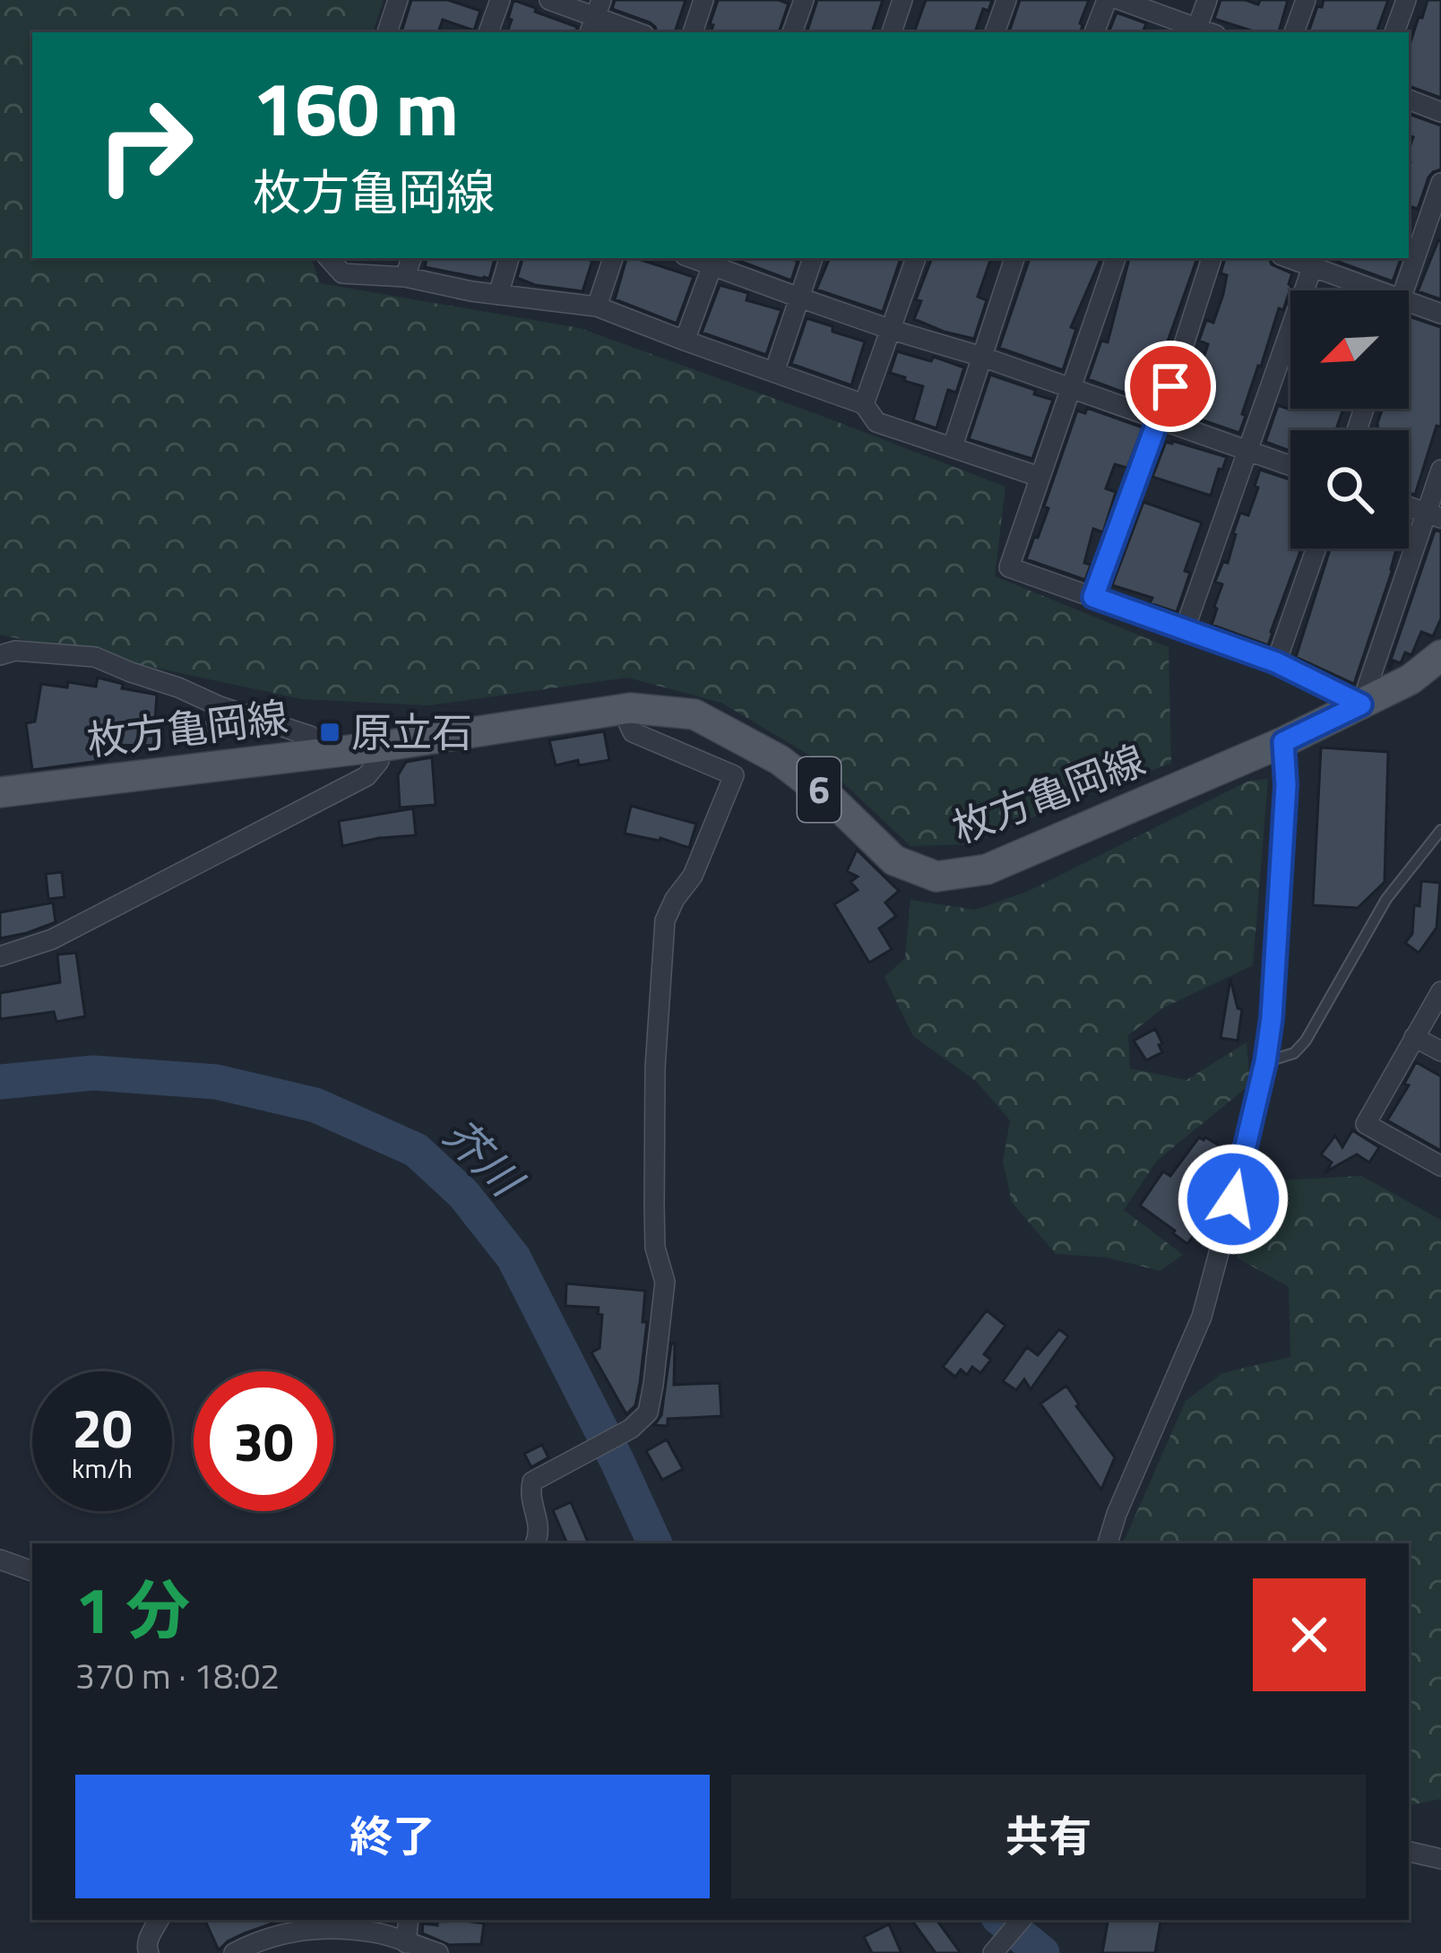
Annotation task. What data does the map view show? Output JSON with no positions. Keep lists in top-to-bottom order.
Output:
{
  "streets": {
    "main road": ["枚方亀岡線", "6"]
  },
  "water": ["芥川"],
  "places": {
    "transit": ["原立石"]
  },
  "north": "bottom left",
  "page": {
    "turn": ["160 m", "枚方亀岡線"],
    "speed": "20 km/h",
    "limit": "30",
    "heading": ["1 分", "370 m · 18:02"],
    "buttons": ["終了", "共有"]
  }
}
